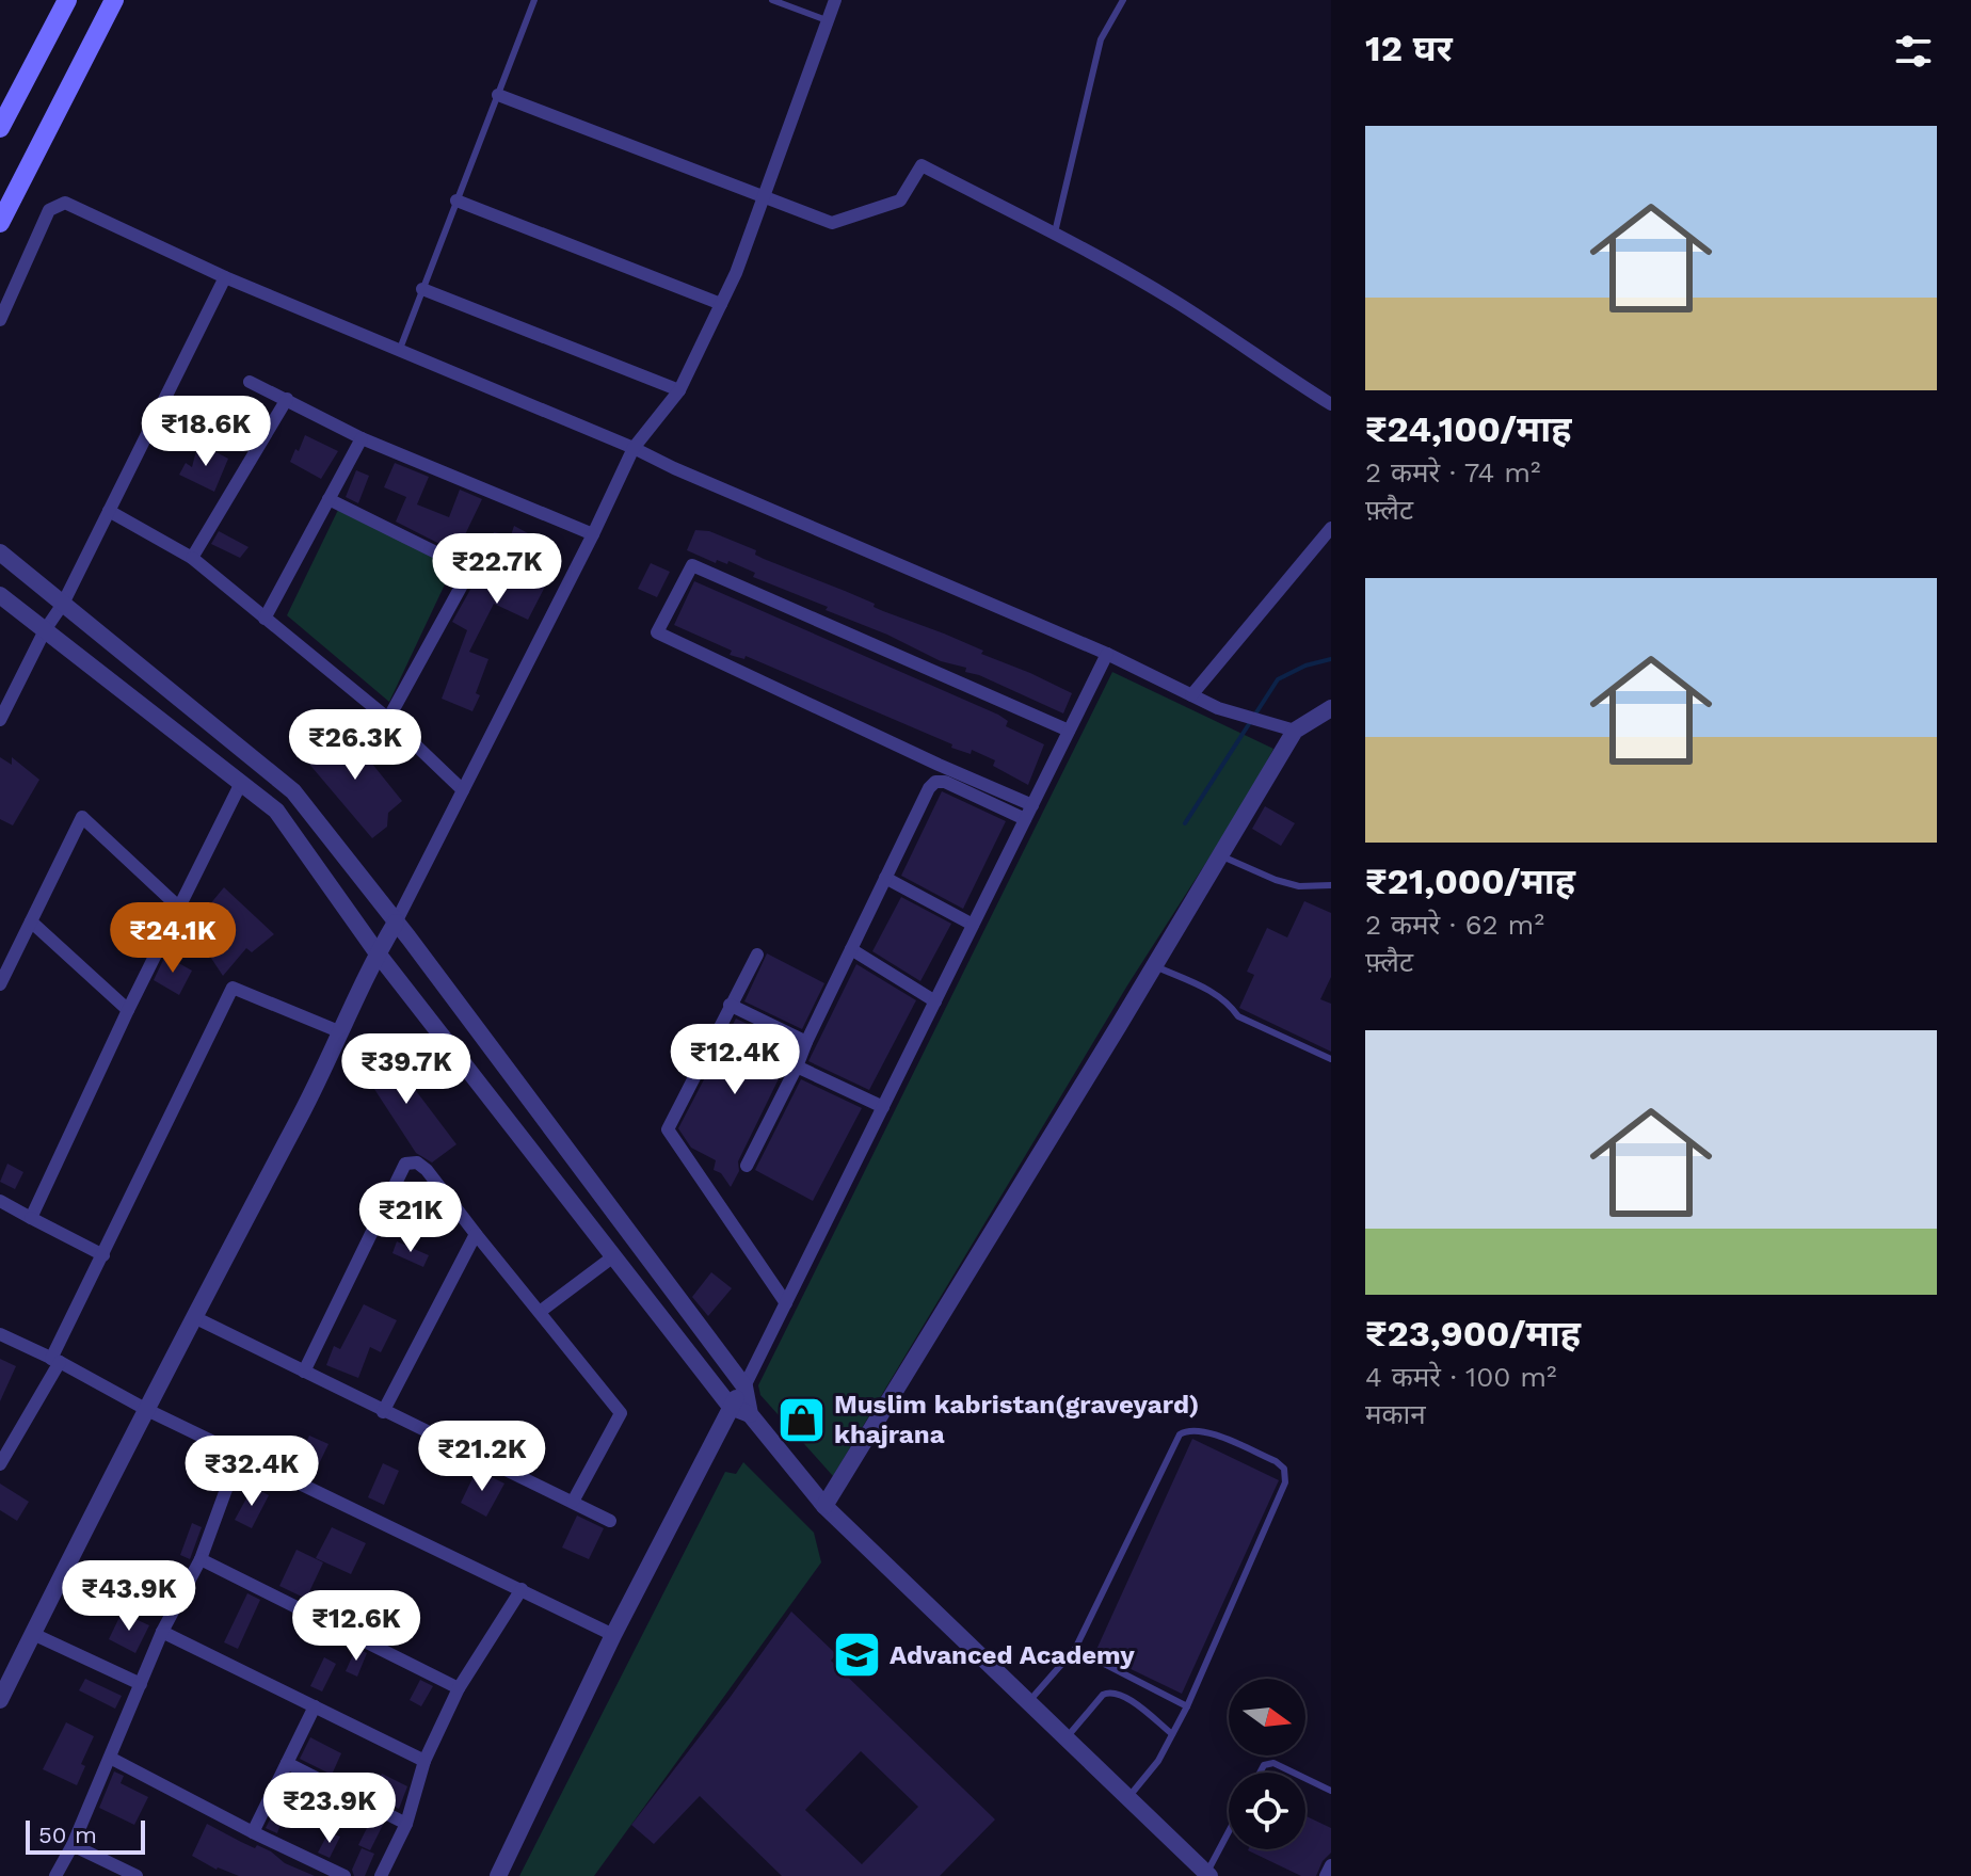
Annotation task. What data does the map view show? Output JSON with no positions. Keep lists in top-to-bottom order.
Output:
{
  "places": {
    "shop": ["Muslim kabristan(graveyard) khajrana"],
    "school or university": ["Advanced Academy"]
  },
  "scale_bar": "50 m",
  "north": "right",
  "page": {
    "heading": "12 घर",
    "list": [
      {
        "name": "₹24,100/माह",
        "note": "2 कमरे · 74 m² · फ़्लैट"
      },
      {
        "name": "₹21,000/माह",
        "note": "2 कमरे · 62 m² · फ़्लैट"
      },
      {
        "name": "₹23,900/माह",
        "note": "4 कमरे · 100 m² · मकान"
      }
    ],
    "price": [
      "₹18.6K",
      "₹22.7K",
      "₹26.3K",
      "₹24.1K",
      "₹12.4K",
      "₹39.7K",
      "₹21K",
      "₹21.2K",
      "₹32.4K",
      "₹43.9K",
      "₹12.6K",
      "₹23.9K"
    ],
    "scale": "50 m"
  }
}
